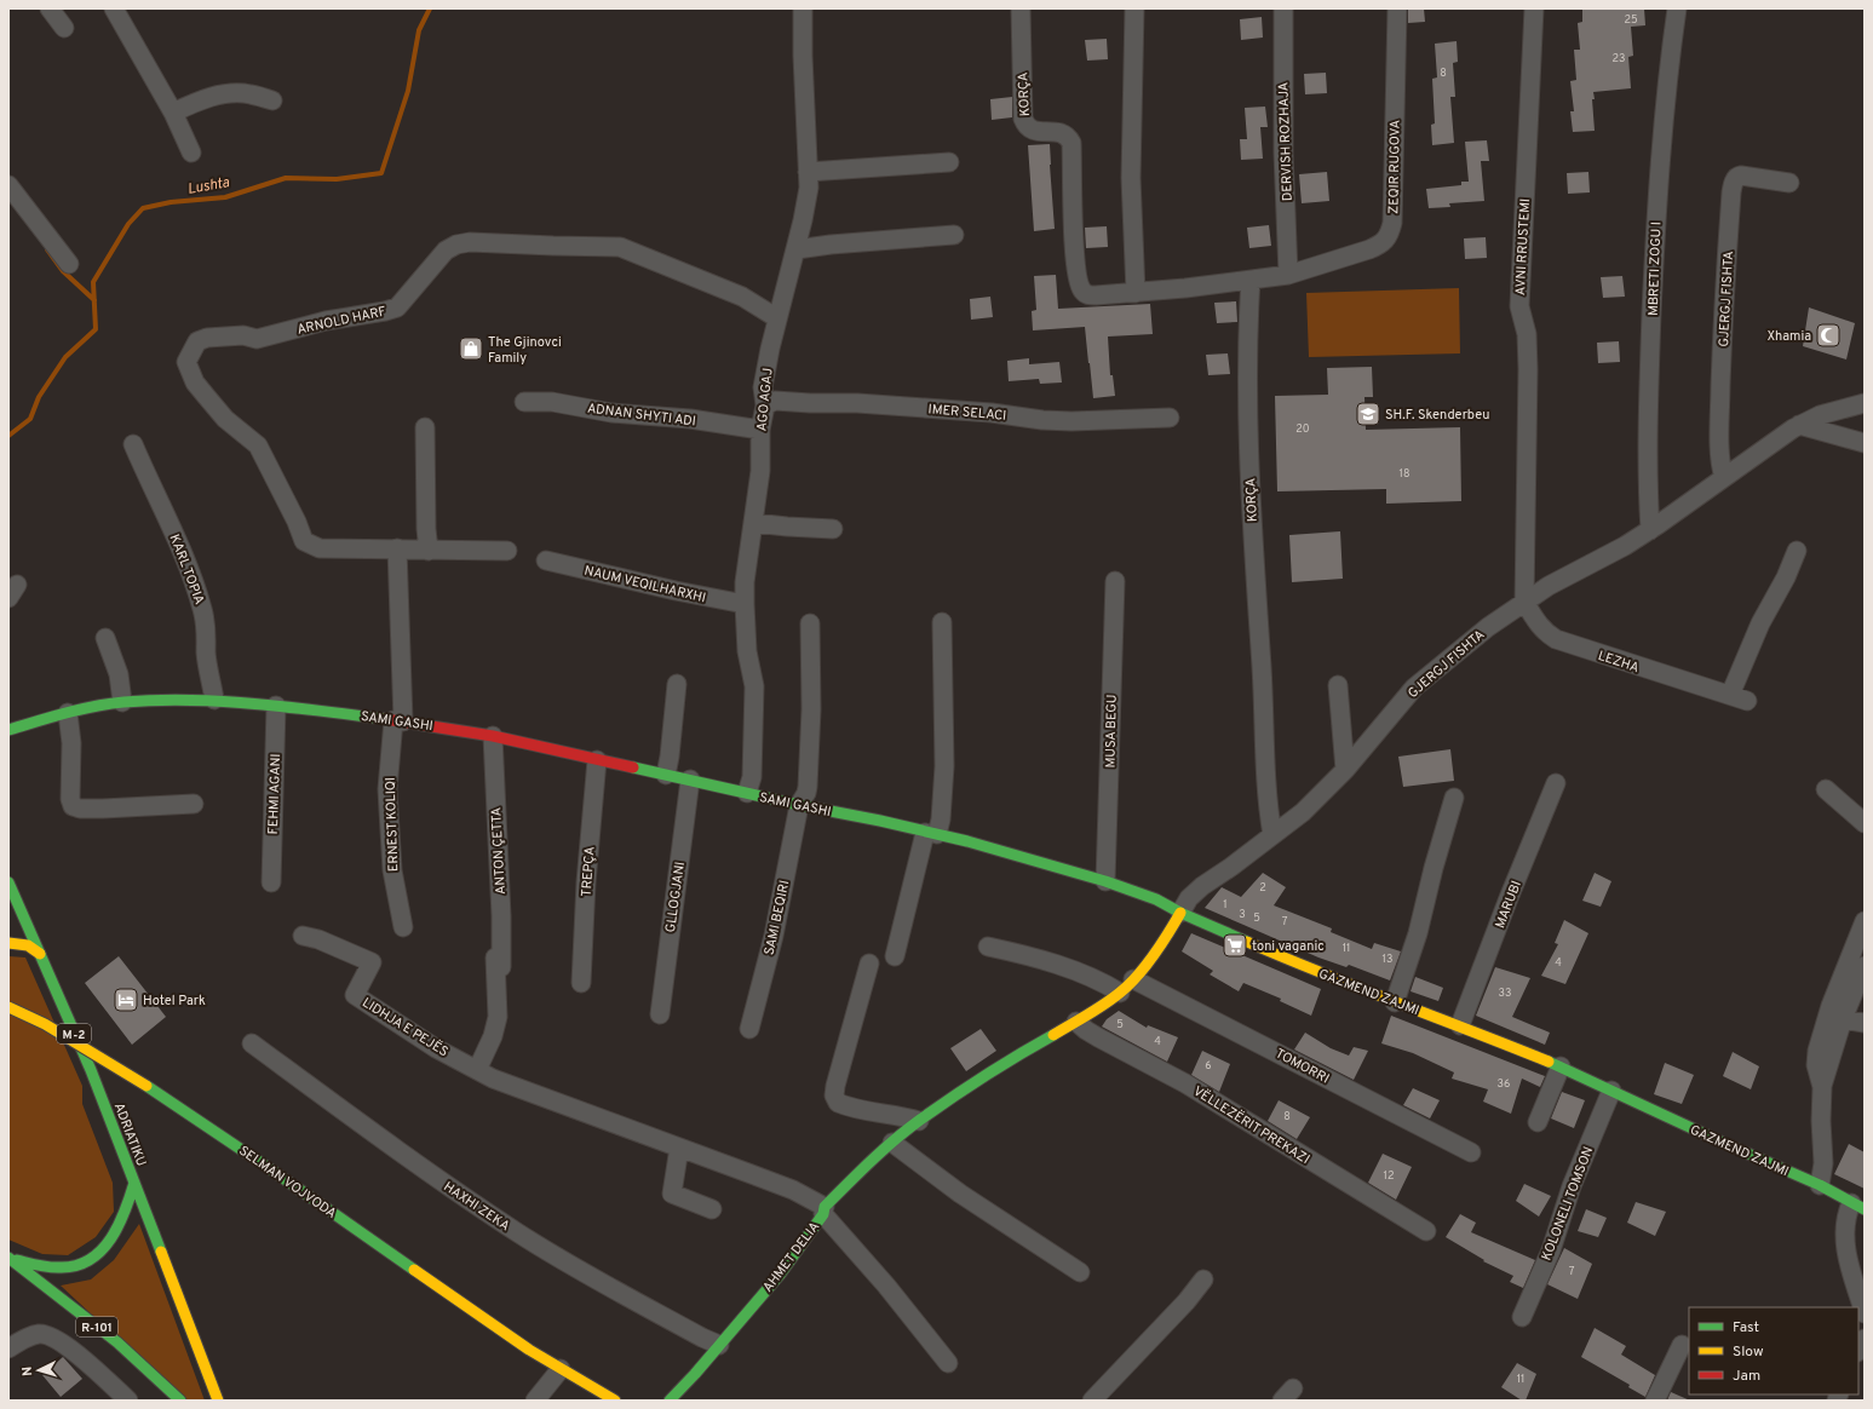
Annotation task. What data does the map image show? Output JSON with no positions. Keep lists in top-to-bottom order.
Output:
{
  "streets": {
    "street": [
      "KORÇA",
      "DERVISH ROZHAJA",
      "ZEQIR RUGOVA",
      "AVNI RRUSTEMI",
      "MBRETI ZOGU I",
      "GJERGJ FISHTA",
      "ARNOLD HARF",
      "AGO AGAJ",
      "IMER SELACI",
      "ADNAN SHYTI ADI",
      "KARL TOPIA",
      "NAUM VEQILHARXHI",
      "LEZHA",
      "SAMI GASHI",
      "MUSA BEGU",
      "FEHMI AGANI",
      "ERNEST KOLIQI",
      "ANTON ÇETTA",
      "TREPÇA",
      "GLLOGJANI",
      "MARUBI",
      "SAMI BEQIRI",
      "GAZMEND ZAJMI",
      "LIDHJA E PEJËS",
      "M-2",
      "TOMORRI",
      "VËLLEZËRIT PREKAZI",
      "ADRIATIKU",
      "SELMAN VOJVODA",
      "KOLONELI TOMSON",
      "HAXHI ZEKA",
      "AHMET DELIA",
      "R-101"
    ]
  },
  "crossings": [
    ["KORÇA", "ZEQIR RUGOVA"],
    ["KORÇA", "GJERGJ FISHTA"],
    ["DERVISH ROZHAJA", "ZEQIR RUGOVA"],
    ["AVNI RRUSTEMI", "GJERGJ FISHTA"],
    ["AVNI RRUSTEMI", "LEZHA"],
    ["MBRETI ZOGU I", "GJERGJ FISHTA"],
    ["GJERGJ FISHTA", "LEZHA"],
    ["GJERGJ FISHTA", "SAMI GASHI"],
    ["GJERGJ FISHTA", "GAZMEND ZAJMI"],
    ["GJERGJ FISHTA", "AHMET DELIA"],
    ["ARNOLD HARF", "AGO AGAJ"],
    ["AGO AGAJ", "IMER SELACI"],
    ["AGO AGAJ", "ADNAN SHYTI ADI"],
    ["AGO AGAJ", "NAUM VEQILHARXHI"],
    ["AGO AGAJ", "SAMI GASHI"],
    ["KARL TOPIA", "SAMI GASHI"],
    ["SAMI GASHI", "MUSA BEGU"],
    ["SAMI GASHI", "FEHMI AGANI"],
    ["SAMI GASHI", "ERNEST KOLIQI"],
    ["SAMI GASHI", "ANTON ÇETTA"],
    ["SAMI GASHI", "TREPÇA"],
    ["SAMI GASHI", "GLLOGJANI"],
    ["SAMI GASHI", "SAMI BEQIRI"],
    ["SAMI GASHI", "GAZMEND ZAJMI"],
    ["SAMI GASHI", "AHMET DELIA"],
    ["ANTON ÇETTA", "LIDHJA E PEJËS"],
    ["MARUBI", "GAZMEND ZAJMI"],
    ["GAZMEND ZAJMI", "KOLONELI TOMSON"],
    ["GAZMEND ZAJMI", "AHMET DELIA"],
    ["LIDHJA E PEJËS", "AHMET DELIA"],
    ["TOMORRI", "AHMET DELIA"],
    ["VËLLEZËRIT PREKAZI", "AHMET DELIA"],
    ["ADRIATIKU", "R-101"],
    ["HAXHI ZEKA", "AHMET DELIA"]
  ],
  "water": ["Lushta"],
  "places": {
    "mosque": ["Xhamia"],
    "shop": ["The Gjinovci Family"],
    "school or university": ["SH.F. Skenderbeu"],
    "supermarket": ["toni vaganic"],
    "hotel": ["Hotel Park"]
  },
  "house_numbers": [
    "25",
    "23",
    "8",
    "20",
    "18",
    "2",
    "1",
    "3",
    "5",
    "7",
    "11",
    "13",
    "4",
    "33",
    "5",
    "4",
    "6",
    "36",
    "8",
    "12",
    "7",
    "11"
  ],
  "legend": ["Fast", "Slow", "Jam"],
  "north": "left"
}
